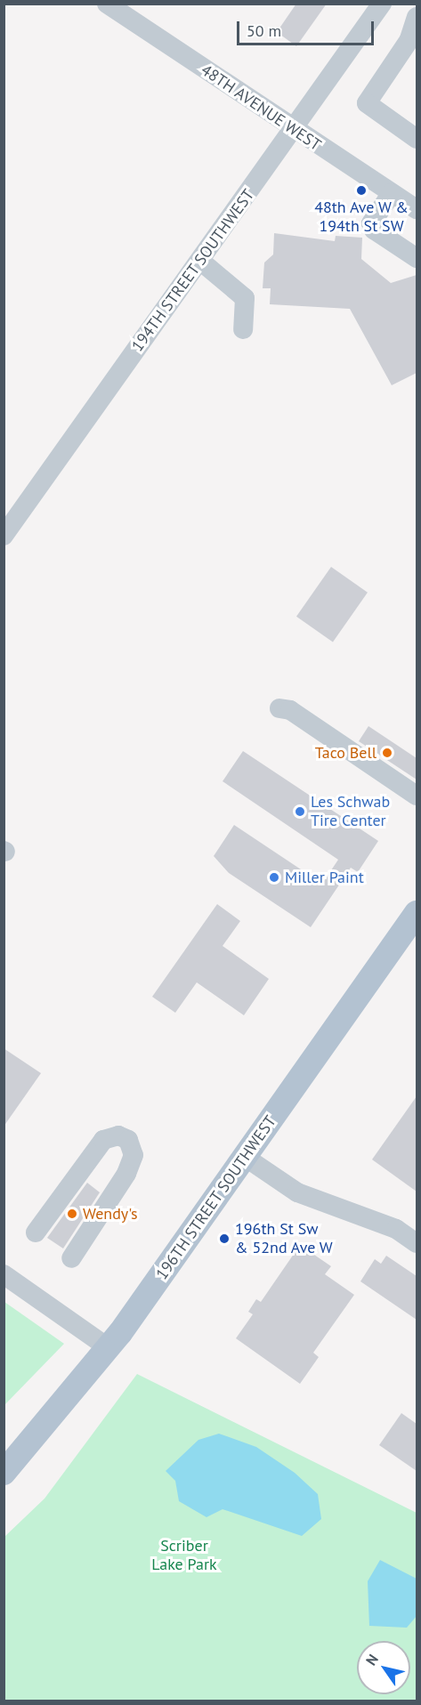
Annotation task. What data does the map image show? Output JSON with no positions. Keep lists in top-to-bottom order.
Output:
{
  "streets": {
    "main road": ["196TH STREET SOUTHWEST"],
    "street": ["48TH AVENUE WEST", "194TH STREET SOUTHWEST"]
  },
  "crossings": [
    ["48TH AVENUE WEST", "194TH STREET SOUTHWEST"]
  ],
  "parks": ["Scriber Lake Park"],
  "places": [
    "48th Ave W & 194th St SW",
    "Taco Bell",
    "Les Schwab Tire Center",
    "Miller Paint",
    "Wendy's",
    "196th St Sw & 52nd Ave W"
  ],
  "scale_bar": "50 m",
  "north": "top left"
}
